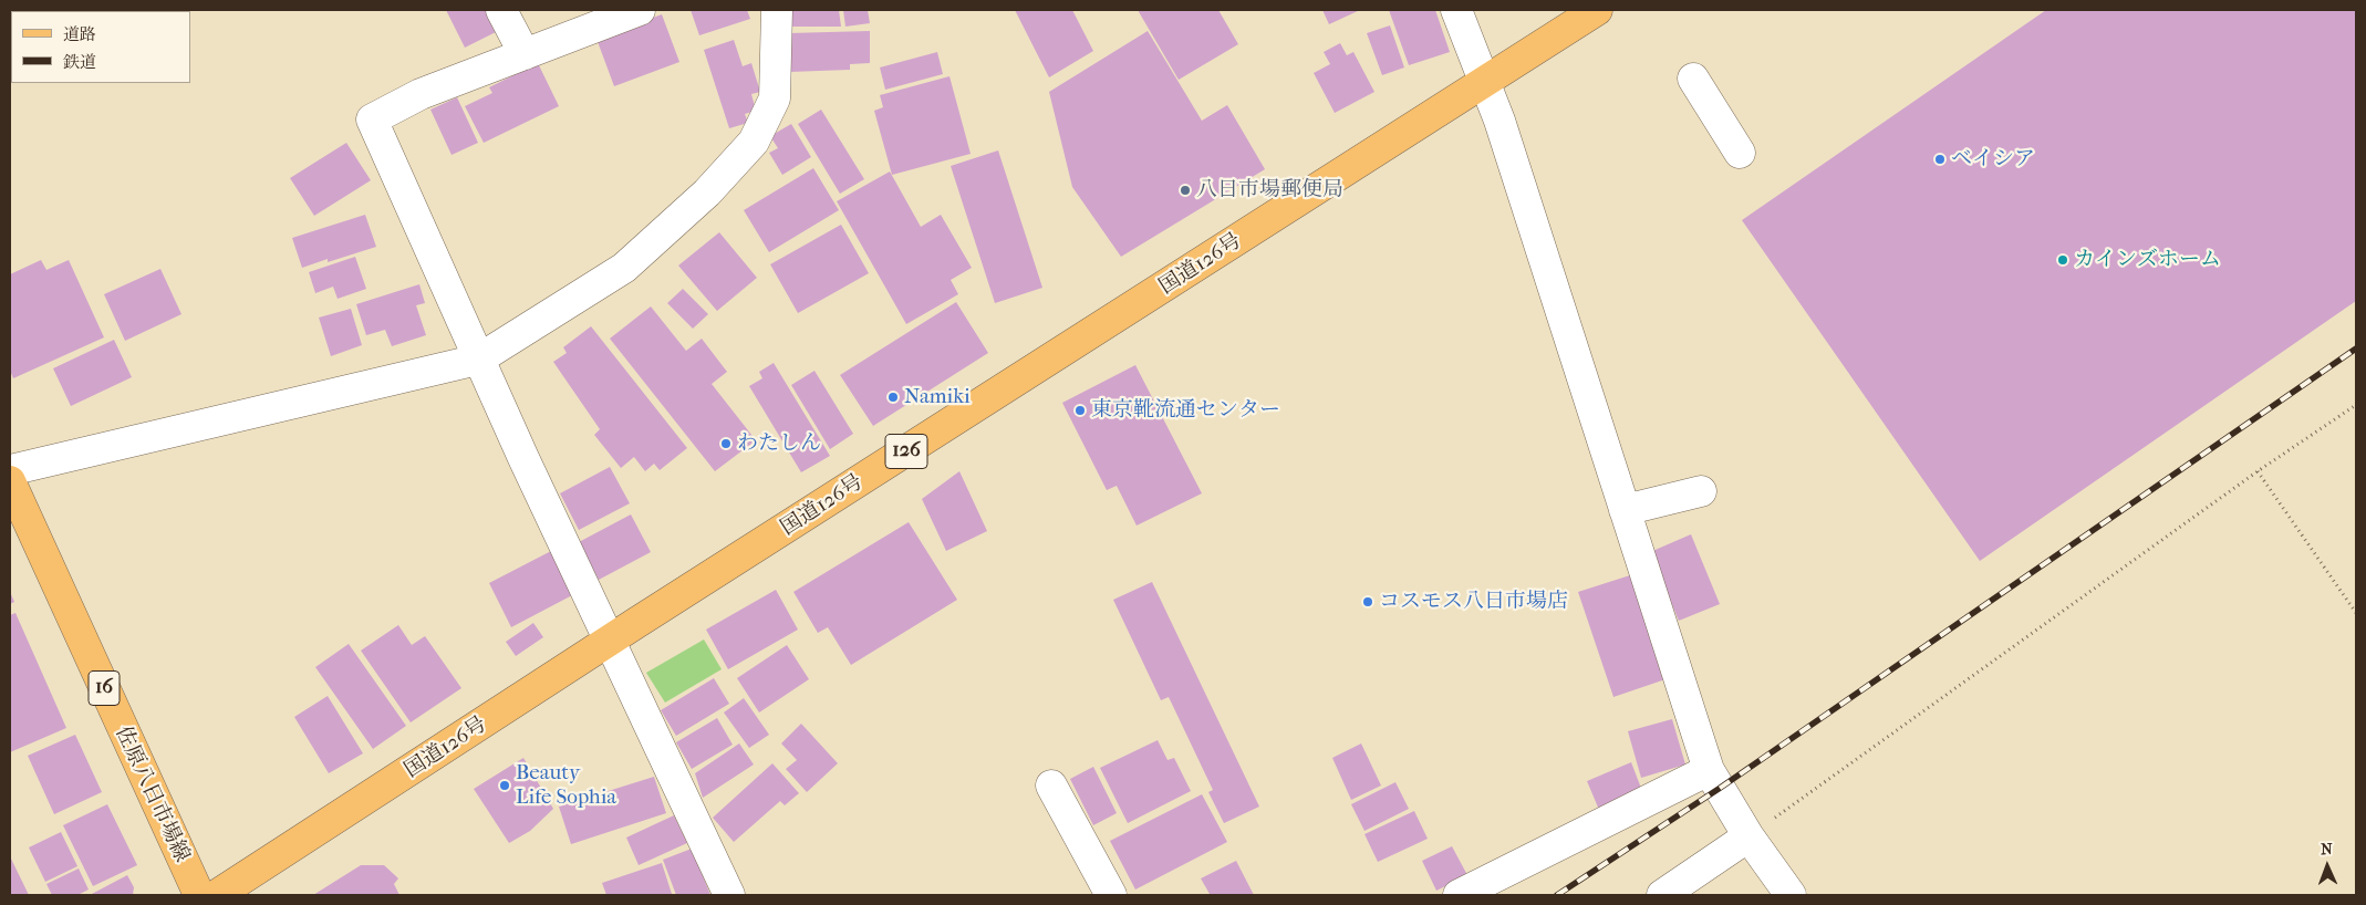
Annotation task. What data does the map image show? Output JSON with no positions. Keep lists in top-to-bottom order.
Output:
{
  "streets": {
    "main road": [
      "国道126号",
      "126",
      "16",
      "佐原八日市場線"
    ]
  },
  "places": [
    "ベイシア",
    "八日市場郵便局",
    "カインズホーム",
    "Namiki",
    "東京靴流通センター",
    "わたしん",
    "コスモス八日市場店",
    "Beauty Life Sophia"
  ],
  "legend": ["道路", "鉄道"],
  "north": "top"
}
